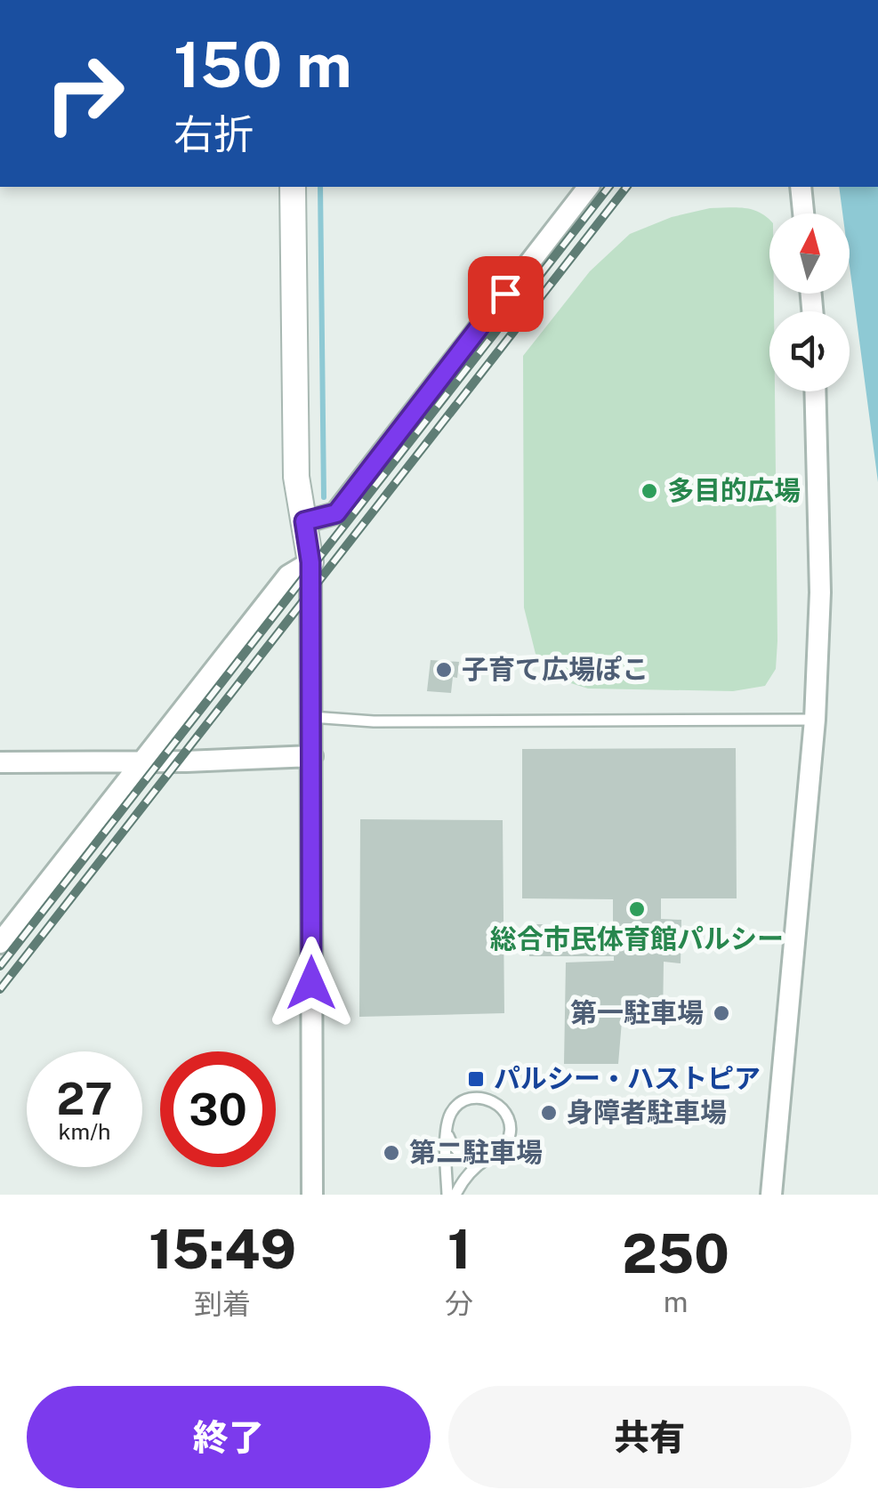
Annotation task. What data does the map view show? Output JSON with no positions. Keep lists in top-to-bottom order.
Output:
{
  "places": {
    "other": [
      "多目的広場",
      "子育て広場ぽこ",
      "総合市民体育館パルシー",
      "第一駐車場",
      "身障者駐車場",
      "第二駐車場"
    ],
    "transit": ["パルシー・ハストピア"]
  },
  "north": "top",
  "page": {
    "turn": ["150 m", "右折"],
    "speed": "27 km/h",
    "limit": "30",
    "eta": [
      "15:49",
      "到着",
      "1",
      "分",
      "250",
      "m"
    ],
    "buttons": ["終了", "共有"]
  }
}
